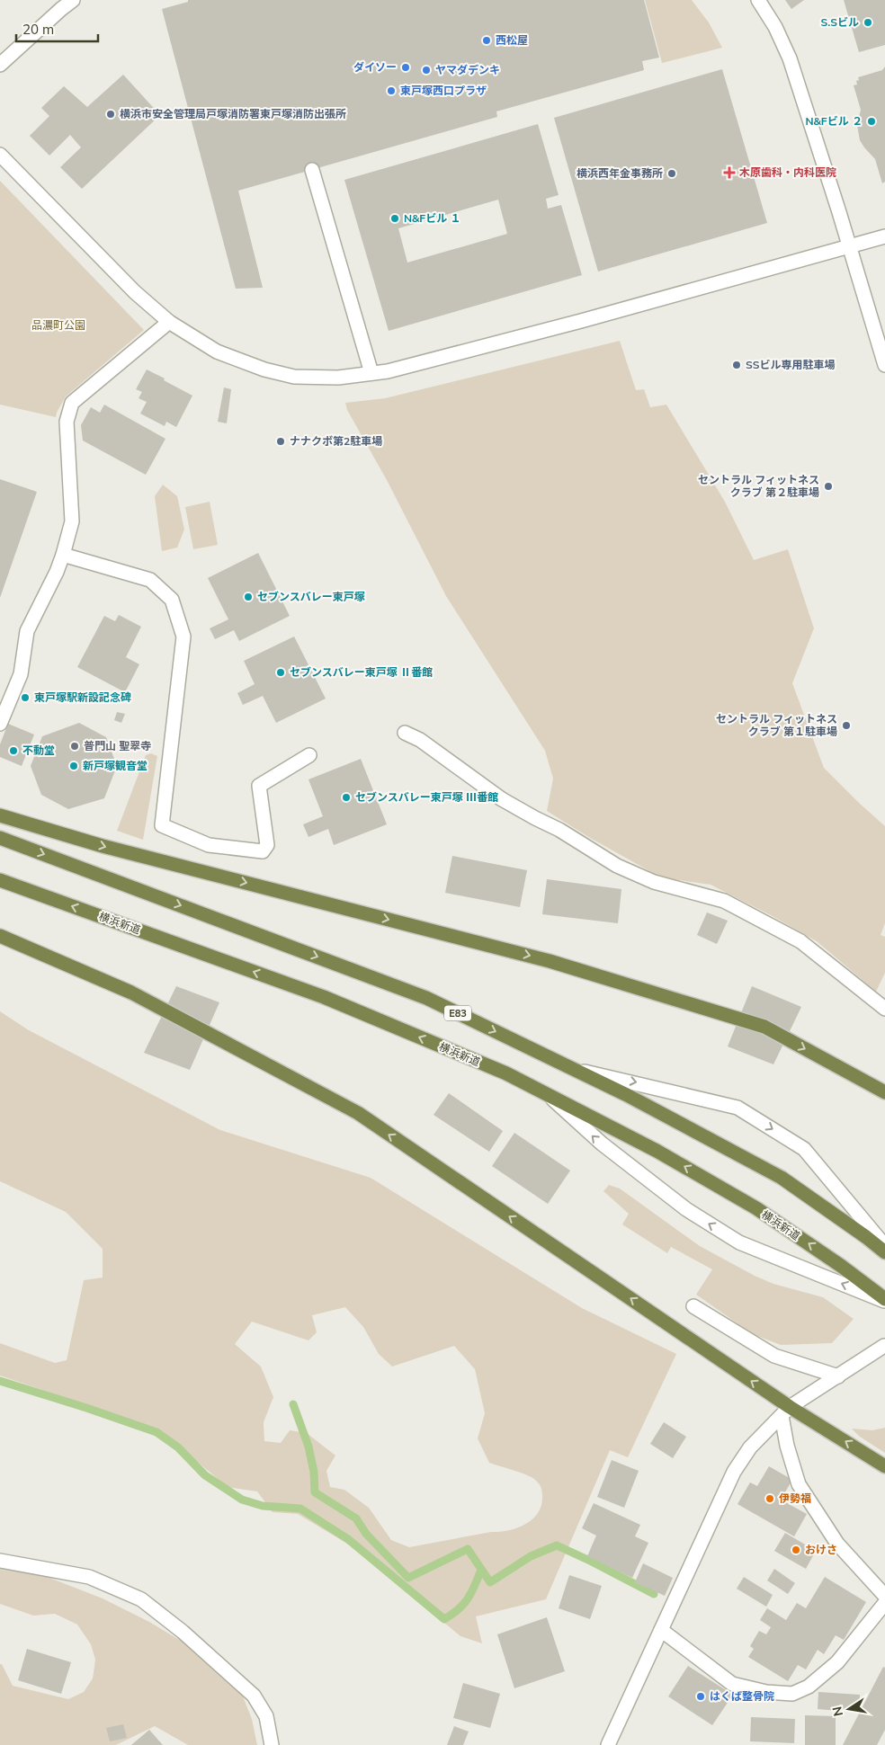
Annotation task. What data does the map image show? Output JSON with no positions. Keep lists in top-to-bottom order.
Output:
{
  "streets": {
    "highway": ["横浜新道", "E83"]
  },
  "parks": ["品濃町公園"],
  "places": {
    "other": [
      "S.Sビル",
      "西松屋",
      "ダイソー",
      "ヤマダデンキ",
      "東戸塚西口プラザ",
      "横浜市安全管理局戸塚消防署東戸塚消防出張所",
      "N&Fビル ２",
      "横浜西年金事務所",
      "N&Fビル １",
      "SSビル専用駐車場",
      "ナナクボ第2駐車場",
      "セントラル フィットネス クラブ 第２駐車場",
      "セブンスバレー東戸塚",
      "セブンスバレー東戸塚 Ⅱ番館",
      "東戸塚駅新設記念碑",
      "セントラル フィットネス クラブ 第１駐車場",
      "普門山 聖翠寺",
      "不動堂",
      "新戸塚観音堂",
      "セブンスバレー東戸塚 Ⅲ番館",
      "伊勢福",
      "おけさ",
      "はくば整骨院"
    ],
    "health": ["木原歯科・内科医院"]
  },
  "scale_bar": "20 m",
  "north": "left"
}
